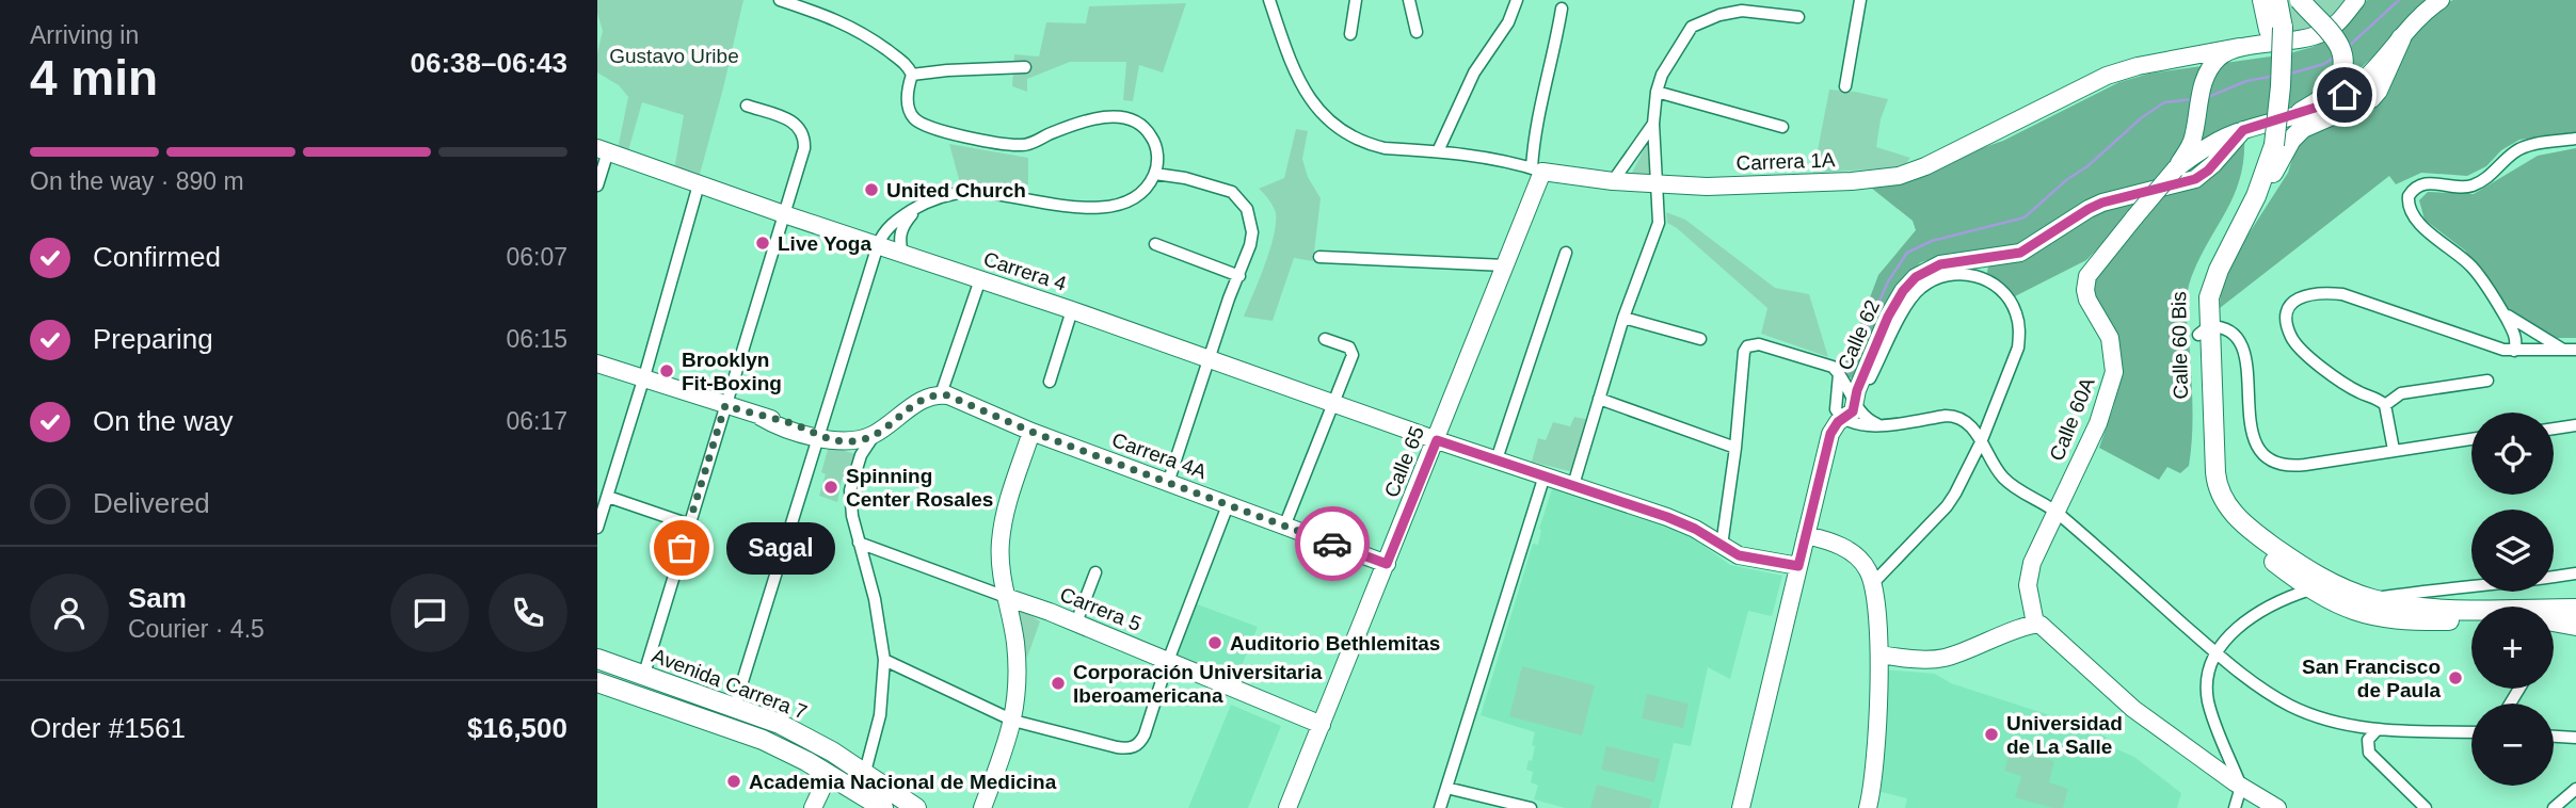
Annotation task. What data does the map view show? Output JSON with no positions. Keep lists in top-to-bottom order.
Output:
{
  "streets": {
    "main road": ["Calle 60 Bis", "Avenida Carrera 7"],
    "street": [
      "Carrera 1A",
      "Carrera 4",
      "Calle 62",
      "Calle 60A",
      "Carrera 4A",
      "Calle 65",
      "Carrera 5"
    ]
  },
  "crossings": [
    ["Carrera 1A", "Calle 60A"],
    ["Carrera 1A", "Calle 65"],
    ["Carrera 4", "Calle 62"],
    ["Carrera 4", "Calle 65"],
    ["Calle 62", "Calle 60A"],
    ["Carrera 4A", "Calle 65"],
    ["Calle 65", "Carrera 5"]
  ],
  "parks": ["Gustavo Uribe"],
  "places": [
    "United Church",
    "Live Yoga",
    "Brooklyn Fit-Boxing",
    "Spinning Center Rosales",
    "Sagal",
    "Auditorio Bethlemitas",
    "San Francisco de Paula",
    "Corporación Universitaria Iberoamericana",
    "Universidad de La Salle",
    "Academia Nacional de Medicina"
  ],
  "page": {
    "heading": ["4 min", "Arriving in", "06:38–06:43"],
    "panel": [
      "Sam",
      "Courier · 4.5",
      "Order #1561",
      "$16,500"
    ],
    "bar": "On the way · 890 m",
    "list": [
      ["Confirmed", "06:07"],
      ["Preparing", "06:15"],
      ["On the way", "06:17"],
      "Delivered"
    ],
    "map_buttons": ["+", "−"],
    "bubble": "Sagal"
  }
}
